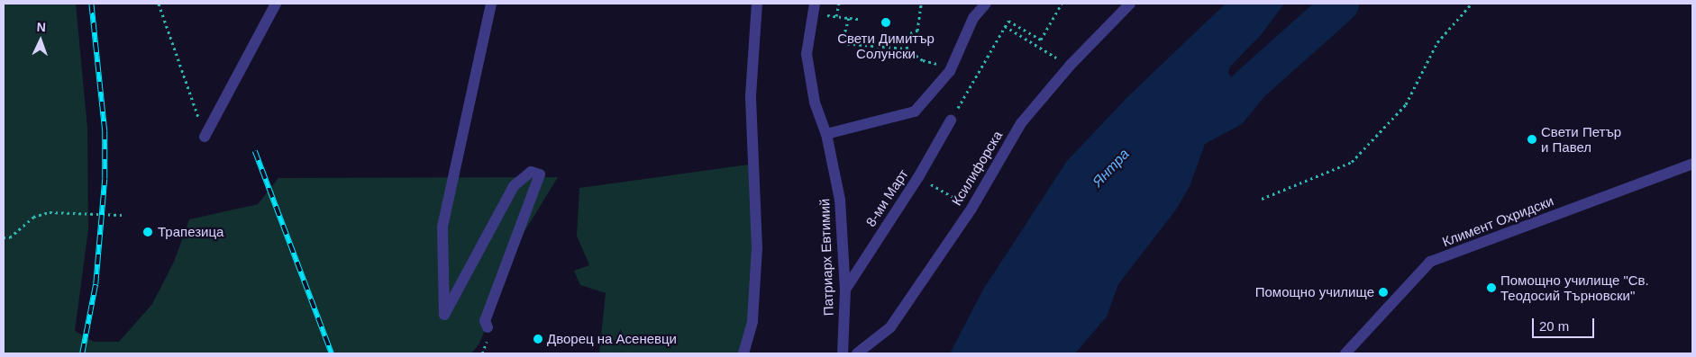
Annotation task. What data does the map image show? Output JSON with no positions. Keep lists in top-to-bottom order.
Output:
{
  "streets": {
    "street": [
      "Ксилифорска",
      "8-ми Март",
      "Климент Охридски",
      "Патриарх Евтимий"
    ]
  },
  "crossings": [
    ["8-ми Март", "Патриарх Евтимий"]
  ],
  "water": ["Янтра"],
  "places": [
    "Свети Димитър Солунски",
    "Свети Петър и Павел",
    "Трапезица",
    "Помощно училище \"Св. Теодосий Търновски\"",
    "Помощно училище",
    "Дворец на Асеневци"
  ],
  "scale_bar": "20 m",
  "north": "top"
}
